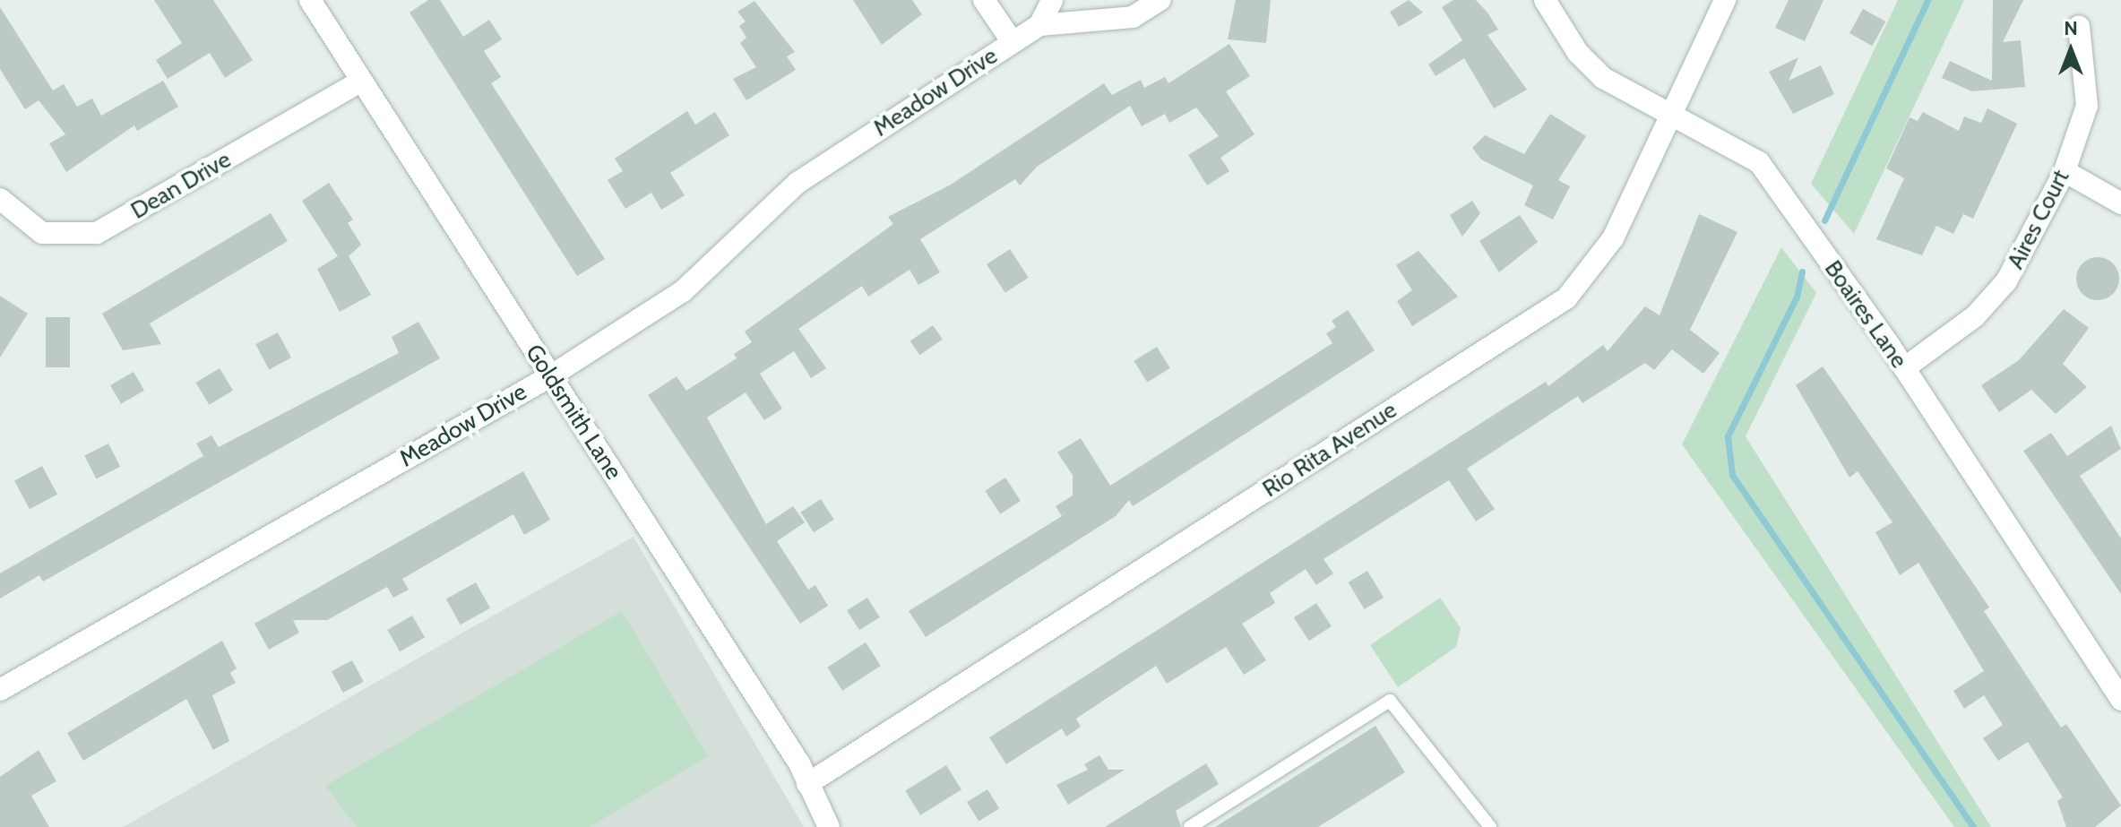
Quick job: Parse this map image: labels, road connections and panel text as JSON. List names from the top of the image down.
{
  "streets": {
    "street": [
      "Meadow Drive",
      "Dean Drive",
      "Aires Court",
      "Boaires Lane",
      "Goldsmith Lane",
      "Rio Rita Avenue"
    ]
  },
  "crossings": [
    ["Meadow Drive", "Goldsmith Lane"],
    ["Dean Drive", "Goldsmith Lane"],
    ["Aires Court", "Boaires Lane"],
    ["Boaires Lane", "Rio Rita Avenue"],
    ["Goldsmith Lane", "Rio Rita Avenue"]
  ],
  "north": "top"
}
